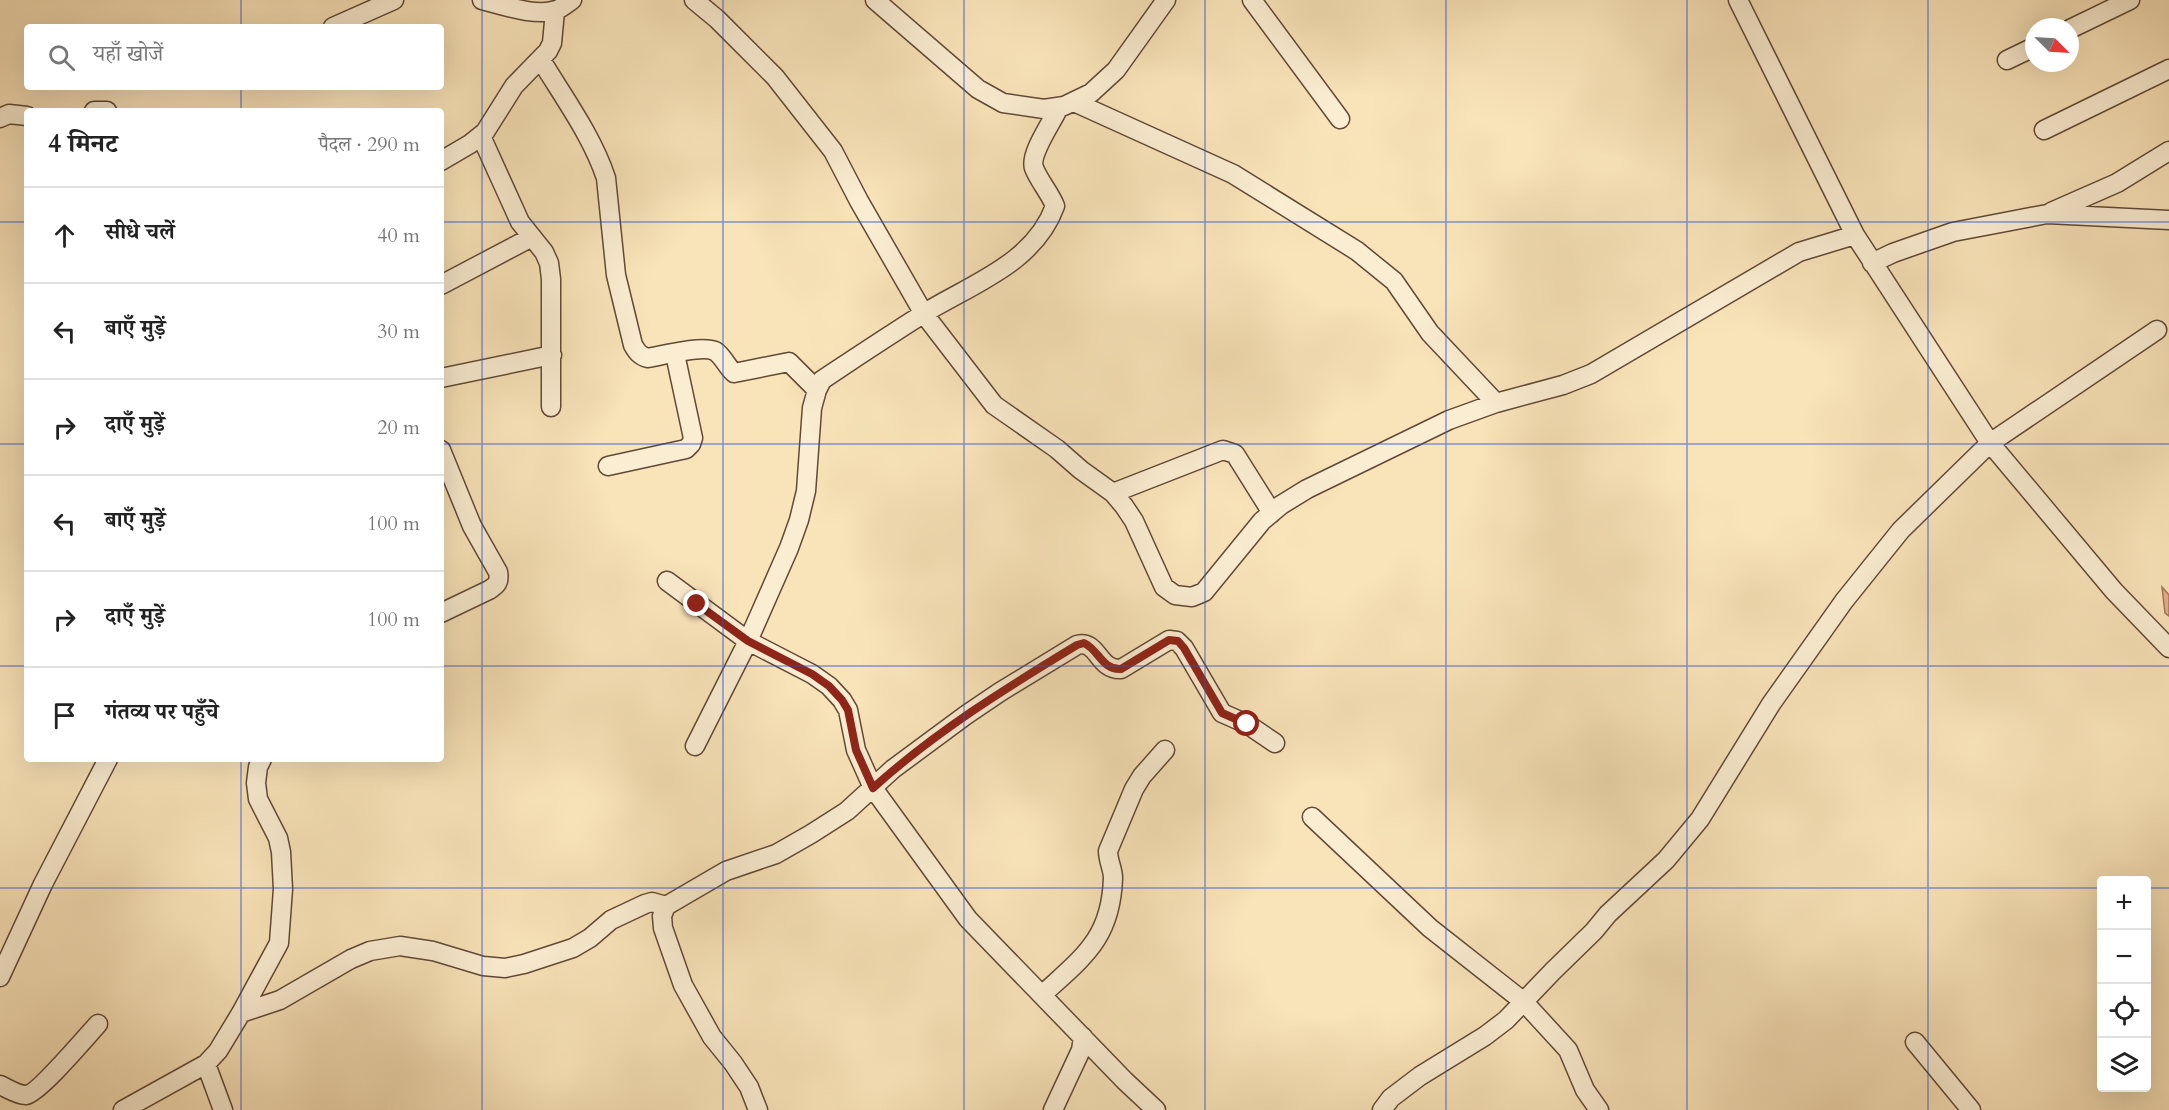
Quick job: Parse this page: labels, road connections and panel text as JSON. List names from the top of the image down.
{
  "north": "bottom right",
  "page": {
    "search": "यहाँ खोजें",
    "heading": ["4 मिनट", "पैदल · 290 m"],
    "list": [
      ["सीधे चलें", "40 m"],
      ["बाएँ मुड़ें", "30 m"],
      ["दाएँ मुड़ें", "20 m"],
      ["बाएँ मुड़ें", "100 m"],
      ["दाएँ मुड़ें", "100 m"],
      "गंतव्य पर पहुँचे"
    ],
    "map_buttons": ["+", "−"]
  }
}
